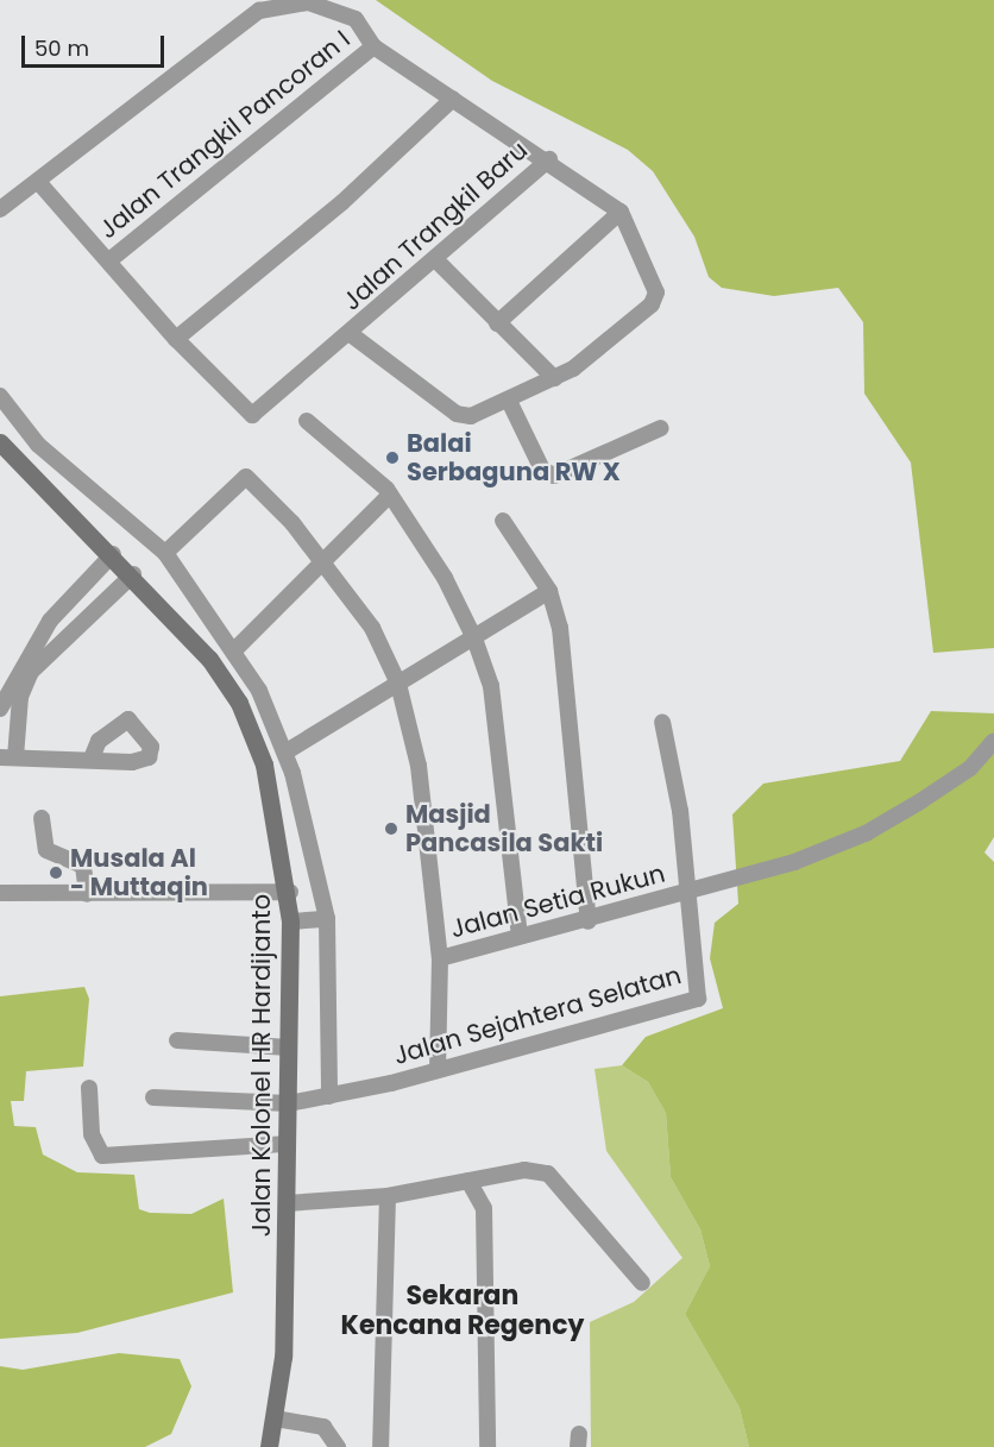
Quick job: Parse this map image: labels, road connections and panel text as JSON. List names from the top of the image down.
{
  "streets": {
    "main road": ["Jalan Kolonel HR Hardijanto"],
    "street": [
      "Jalan Trangkil Pancoran I",
      "Jalan Trangkil Baru",
      "Jalan Setia Rukun",
      "Jalan Sejahtera Selatan"
    ]
  },
  "crossings": [
    ["Jalan Trangkil Pancoran I", "Jalan Trangkil Baru"],
    ["Jalan Setia Rukun", "Jalan Sejahtera Selatan"],
    ["Jalan Sejahtera Selatan", "Jalan Kolonel HR Hardijanto"]
  ],
  "districts": ["Sekaran Kencana Regency"],
  "places": ["Balai Serbaguna RW X", "Masjid Pancasila Sakti", "Musala Al - Muttaqin"],
  "scale_bar": "50 m"
}
